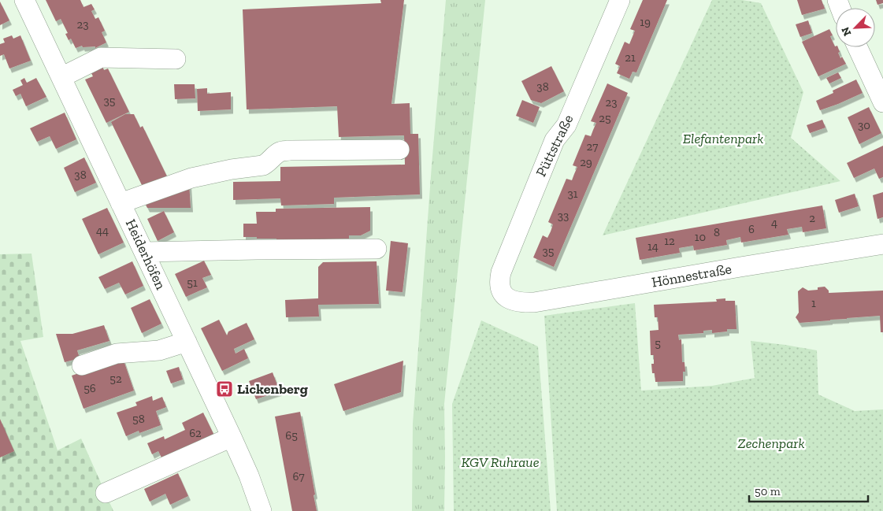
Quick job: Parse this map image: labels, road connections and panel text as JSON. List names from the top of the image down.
{
  "streets": {
    "street": ["Püttstraße", "Heiderhöfen", "Hönnestraße"]
  },
  "crossings": [
    ["Püttstraße", "Hönnestraße"]
  ],
  "parks": ["Elefantenpark", "Zechenpark", "KGV Ruhraue"],
  "places": {
    "bus stop": ["Lickenberg"]
  },
  "house_numbers": [
    "19",
    "23",
    "21",
    "38",
    "35",
    "23",
    "25",
    "30",
    "27",
    "29",
    "38",
    "31",
    "33",
    "2",
    "4",
    "6",
    "44",
    "8",
    "10",
    "12",
    "14",
    "35",
    "51",
    "1",
    "5",
    "52",
    "56",
    "58",
    "62",
    "65",
    "67"
  ],
  "scale_bar": "50 m",
  "north": "bottom left"
}
